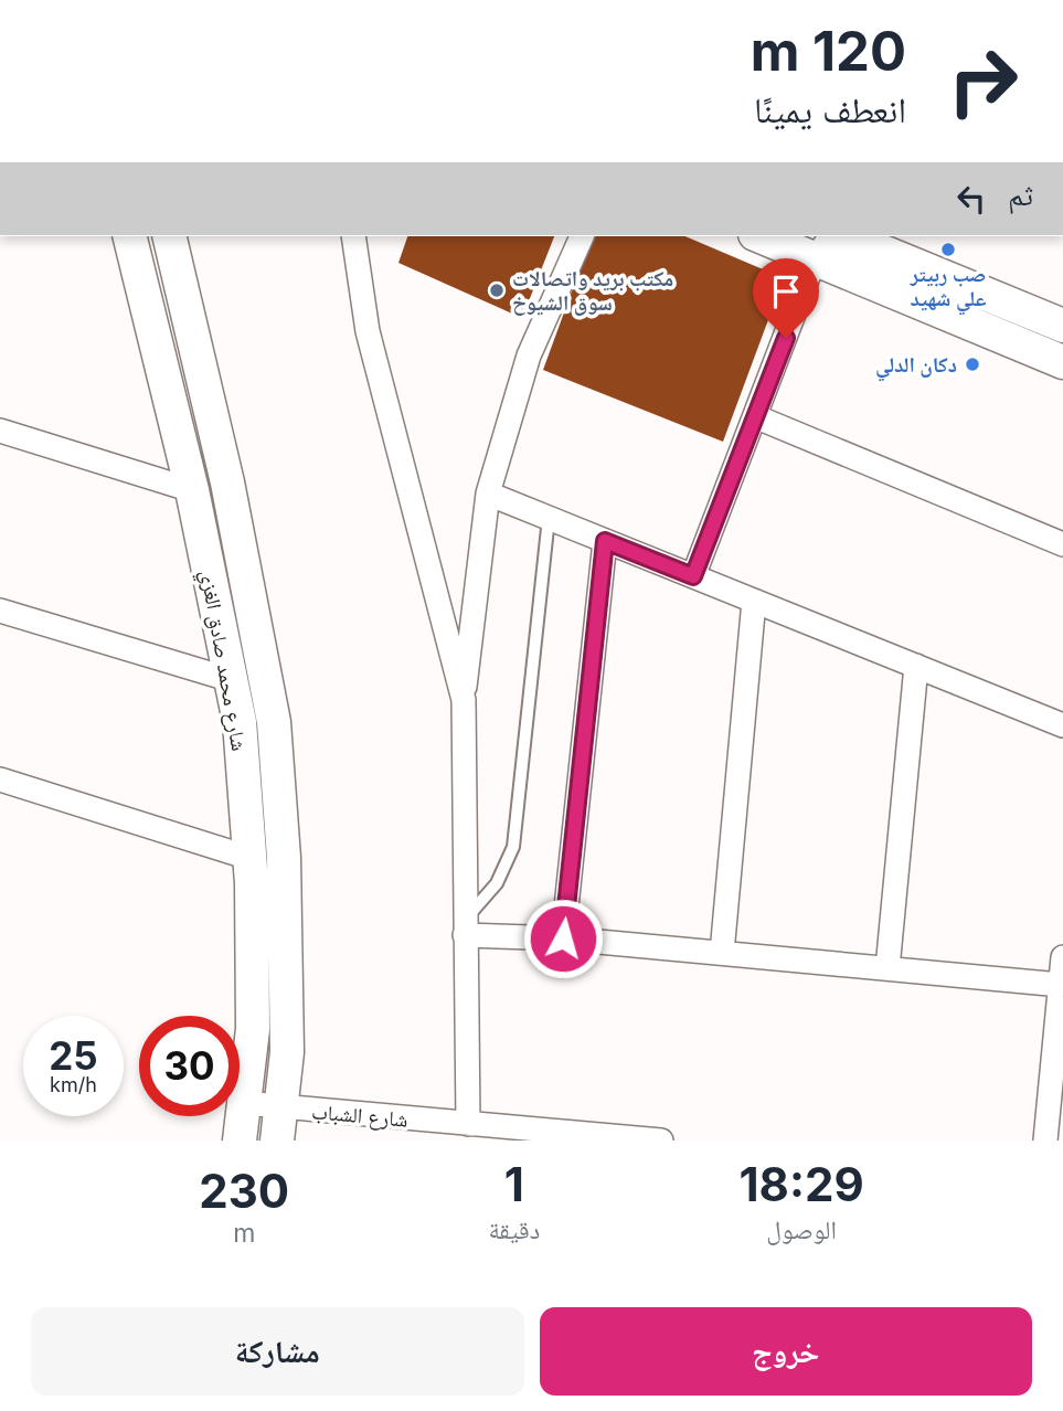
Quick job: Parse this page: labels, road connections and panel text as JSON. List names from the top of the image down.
{
  "streets": {
    "main road": ["شارع محمد صادق الغزي"],
    "street": ["شارع الشباب"]
  },
  "crossings": [
    ["شارع محمد صادق الغزي", "شارع الشباب"]
  ],
  "places": ["صب ربيتر علي شهيد", "مكتب بريد واتصالات سوق الشيوخ", "دكان الدلي"],
  "page": {
    "turn": ["120 m", "انعطف يمينًا"],
    "then": "ثم",
    "speed": "25 km/h",
    "limit": "30",
    "eta": [
      "18:29",
      "الوصول",
      "1",
      "دقيقة",
      "230",
      "m"
    ],
    "buttons": ["خروج", "مشاركة"]
  }
}
